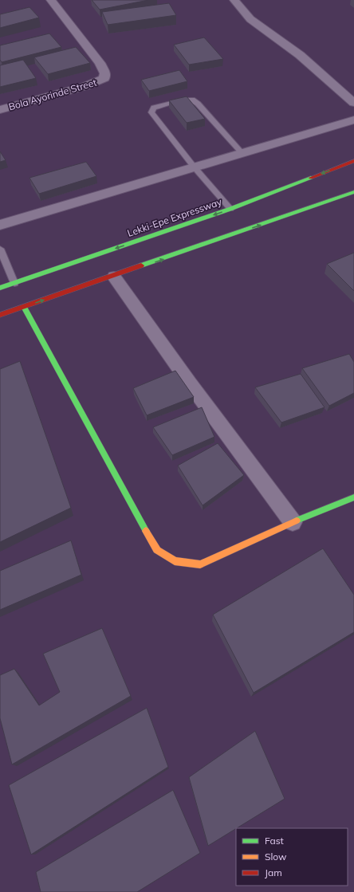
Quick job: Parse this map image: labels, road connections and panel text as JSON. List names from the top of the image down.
{
  "streets": {
    "main road": ["Lekki-Epe Expressway"],
    "street": ["Bola Ayorinde Street"]
  },
  "legend": ["Fast", "Slow", "Jam"]
}
